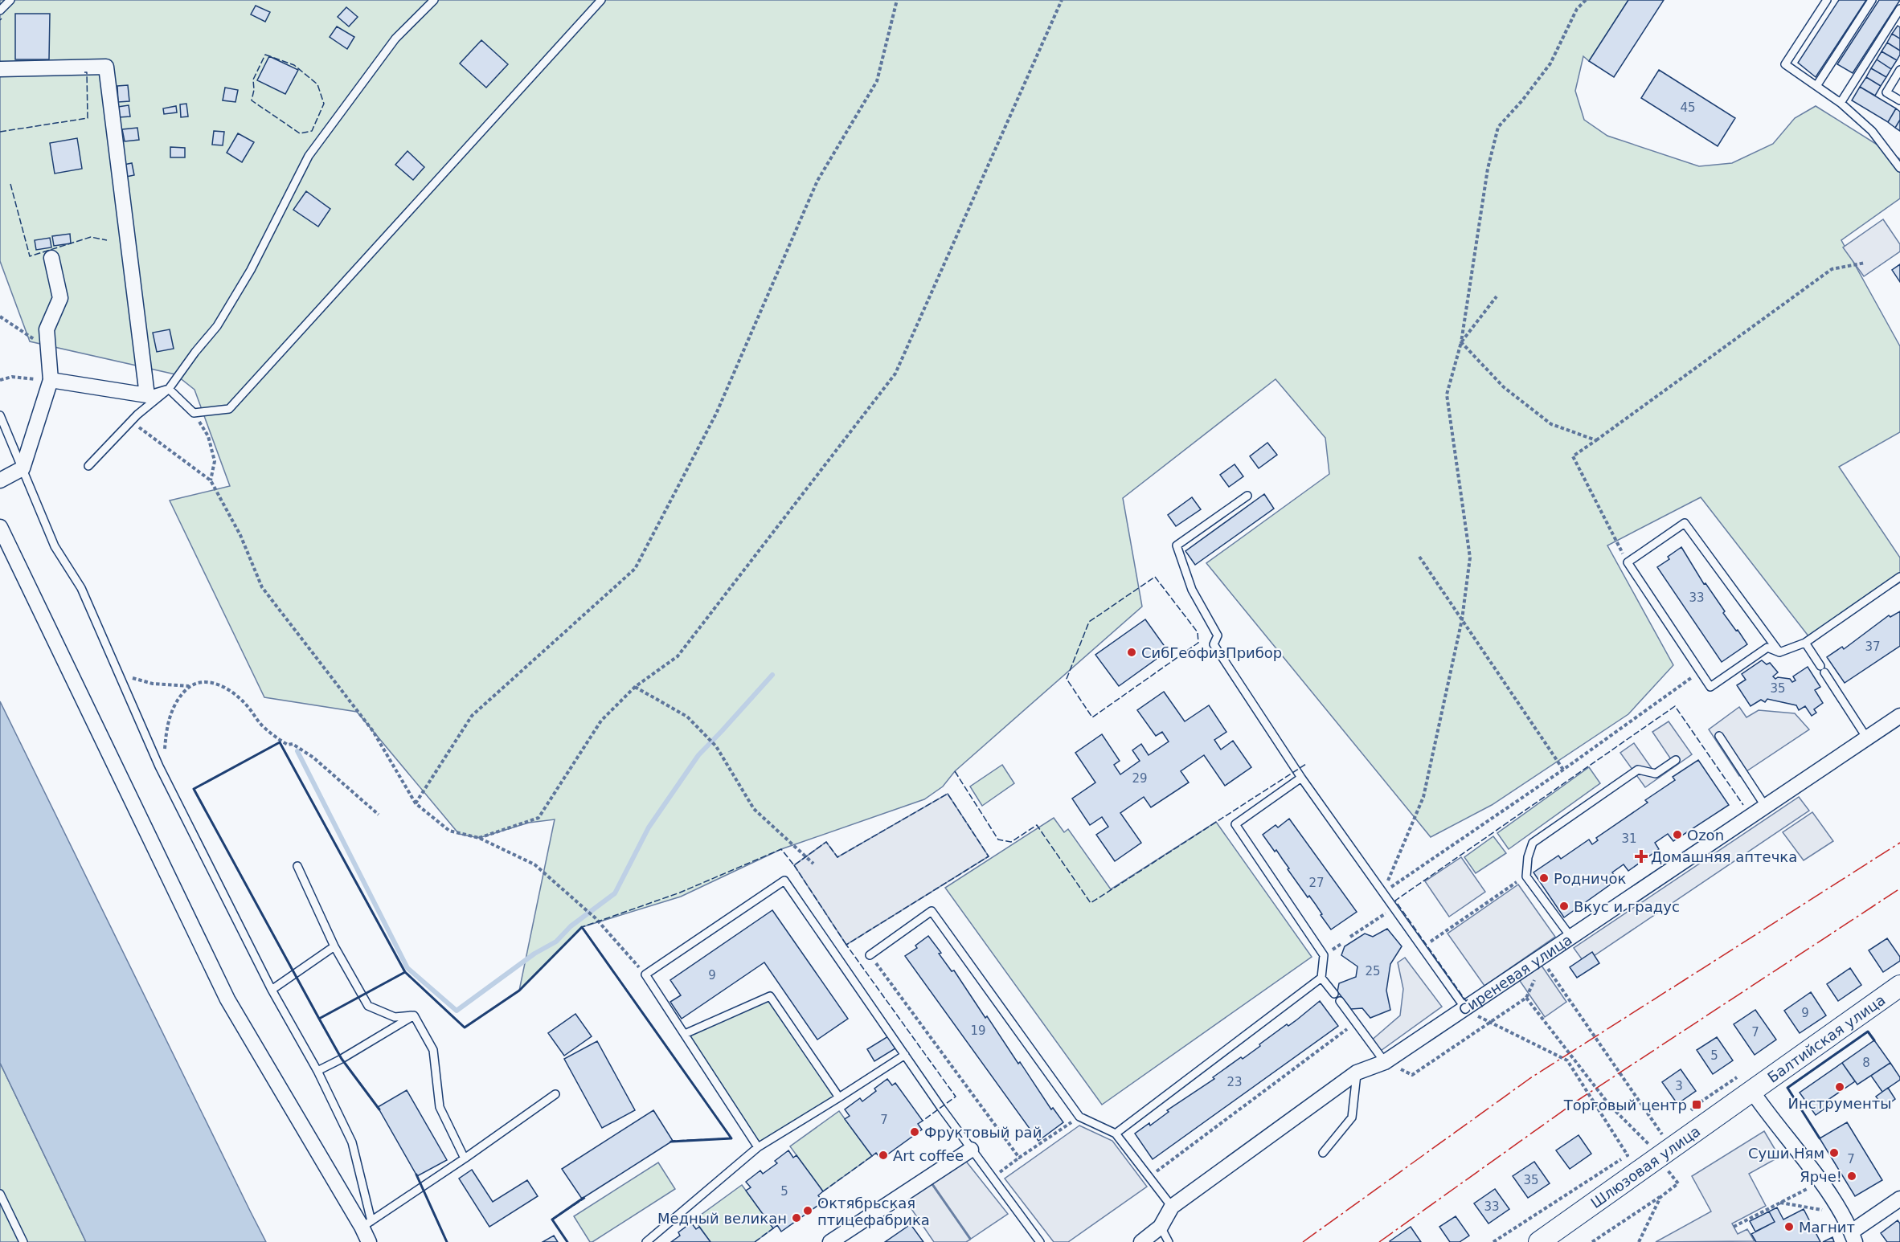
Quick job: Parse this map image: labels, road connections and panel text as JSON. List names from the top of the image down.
{
  "streets": {
    "main road": ["Балтийская улица", "Шлюзовая улица"],
    "street": ["Сиреневая улица"]
  },
  "crossings": [
    ["Балтийская улица", "Шлюзовая улица"]
  ],
  "places": {
    "other": [
      "СибГеофизПрибор",
      "Ozon",
      "Родничок",
      "Вкус и градус",
      "Инструменты",
      "Фруктовый рай",
      "Суши Ням",
      "Art coffee",
      "Ярче!",
      "Октябрьская птицефабрика",
      "Медный великан",
      "Магнит"
    ],
    "health": ["Домашняя аптечка"],
    "transit": ["Торговый центр"]
  },
  "house_numbers": [
    "45",
    "33",
    "37",
    "35",
    "29",
    "31",
    "27",
    "25",
    "9",
    "9",
    "19",
    "7",
    "5",
    "8",
    "23",
    "3",
    "7",
    "7",
    "35",
    "5",
    "33"
  ]
}
